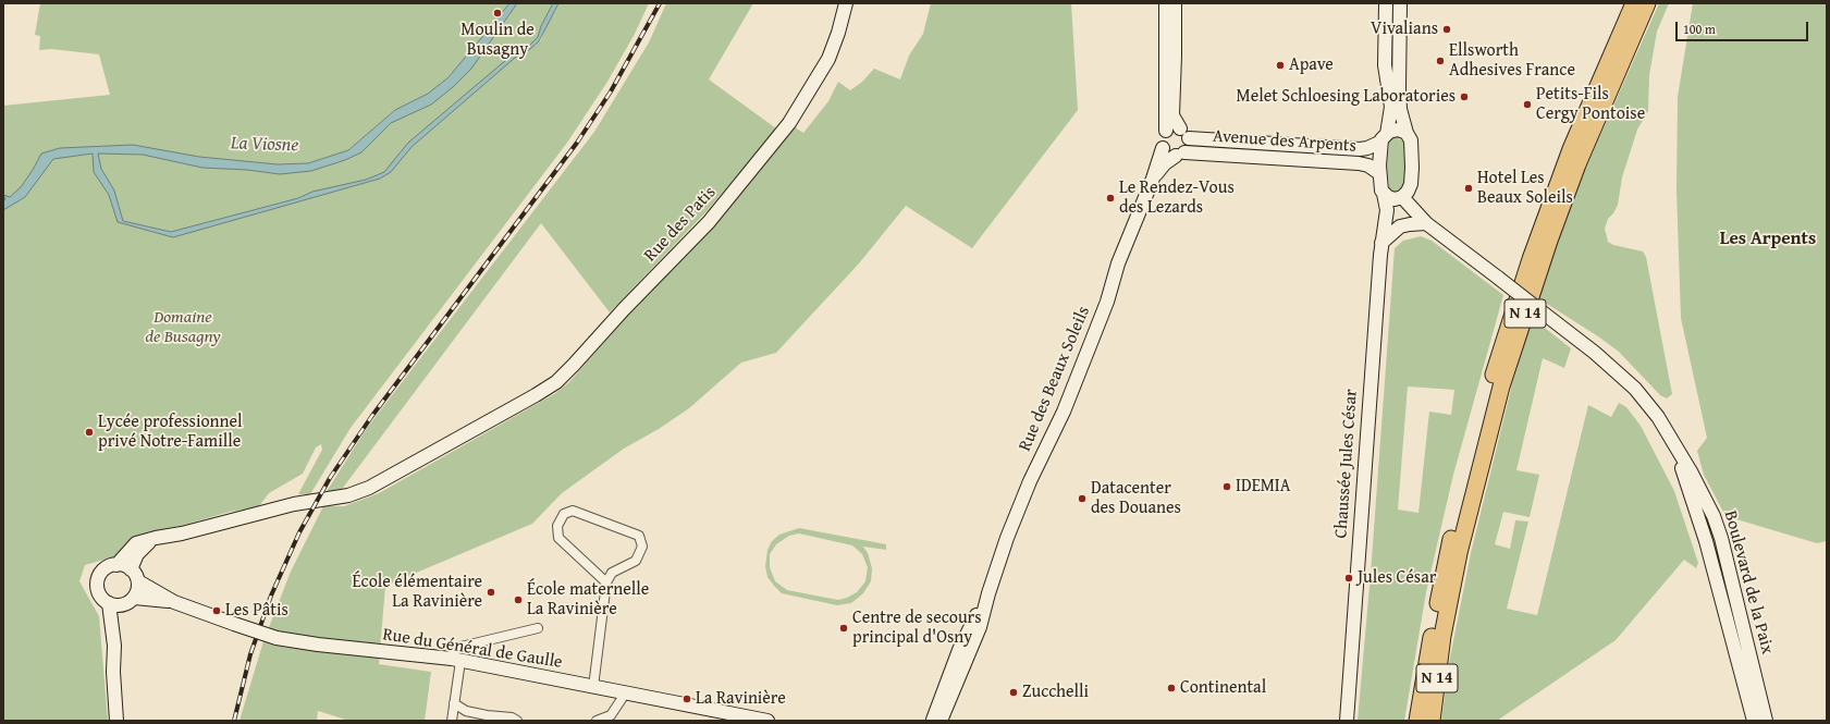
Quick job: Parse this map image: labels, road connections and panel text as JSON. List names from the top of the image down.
{
  "streets": {
    "highway": ["N 14"],
    "main road": [
      "Avenue des Arpents",
      "Rue des Patis",
      "Rue des Beaux Soleils",
      "Chaussée Jules César",
      "Boulevard de la Paix",
      "Rue du Général de Gaulle"
    ]
  },
  "crossings": [
    ["Avenue des Arpents", "Rue des Beaux Soleils"],
    ["Rue des Patis", "Rue du Général de Gaulle"],
    ["Chaussée Jules César", "Boulevard de la Paix"]
  ],
  "districts": ["Les Arpents"],
  "water": ["La Viosne"],
  "parks": ["Domaine de Busagny"],
  "places": [
    "Moulin de Busagny",
    "Vivalians",
    "Ellsworth Adhesives France",
    "Apave",
    "Melet Schloesing Laboratories",
    "Petits-Fils Cergy Pontoise",
    "Hotel Les Beaux Soleils",
    "Le Rendez-Vous des Lezards",
    "Lycée professionnel privé Notre-Famille",
    "IDEMIA",
    "Datacenter des Douanes",
    "Jules César",
    "École élémentaire La Ravinière",
    "École maternelle La Ravinière",
    "Les Pâtis",
    "Centre de secours principal d'Osny",
    "Continental",
    "Zucchelli",
    "La Ravinière"
  ],
  "scale_bar": "100 m"
}
